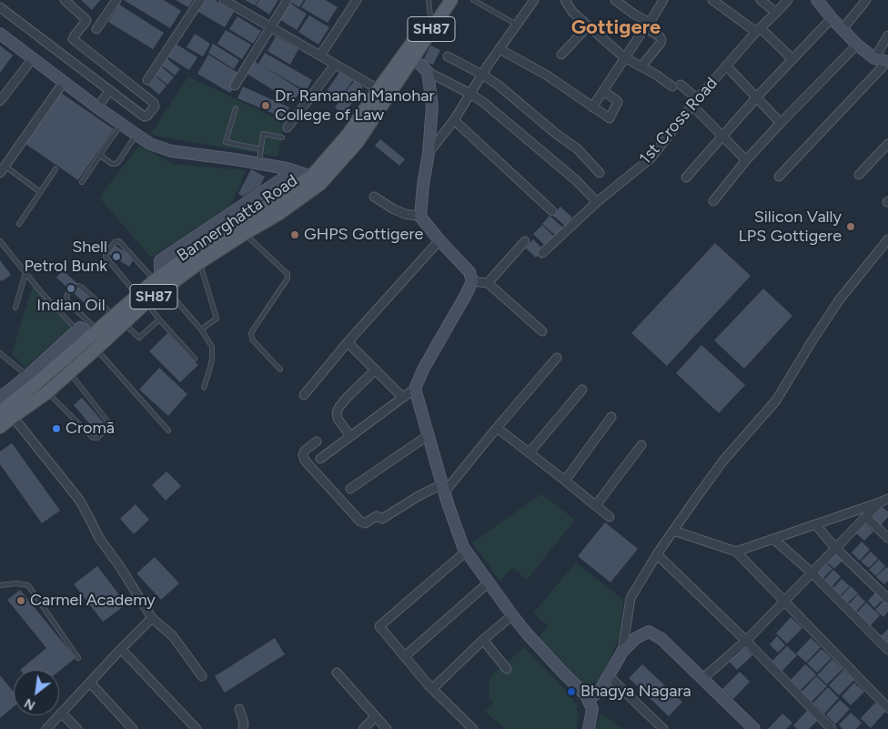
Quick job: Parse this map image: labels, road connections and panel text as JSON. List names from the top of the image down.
{
  "streets": {
    "main road": ["SH87", "Bannerghatta Road"],
    "street": ["1st Cross Road"]
  },
  "districts": ["Gottigere"],
  "places": [
    "Dr. Ramanah Manohar College of Law",
    "Silicon Vally LPS Gottigere",
    "GHPS Gottigere",
    "Shell Petrol Bunk",
    "Indian Oil",
    "Cromā",
    "Carmel Academy",
    "Bhagya Nagara"
  ],
  "north": "bottom left"
}
